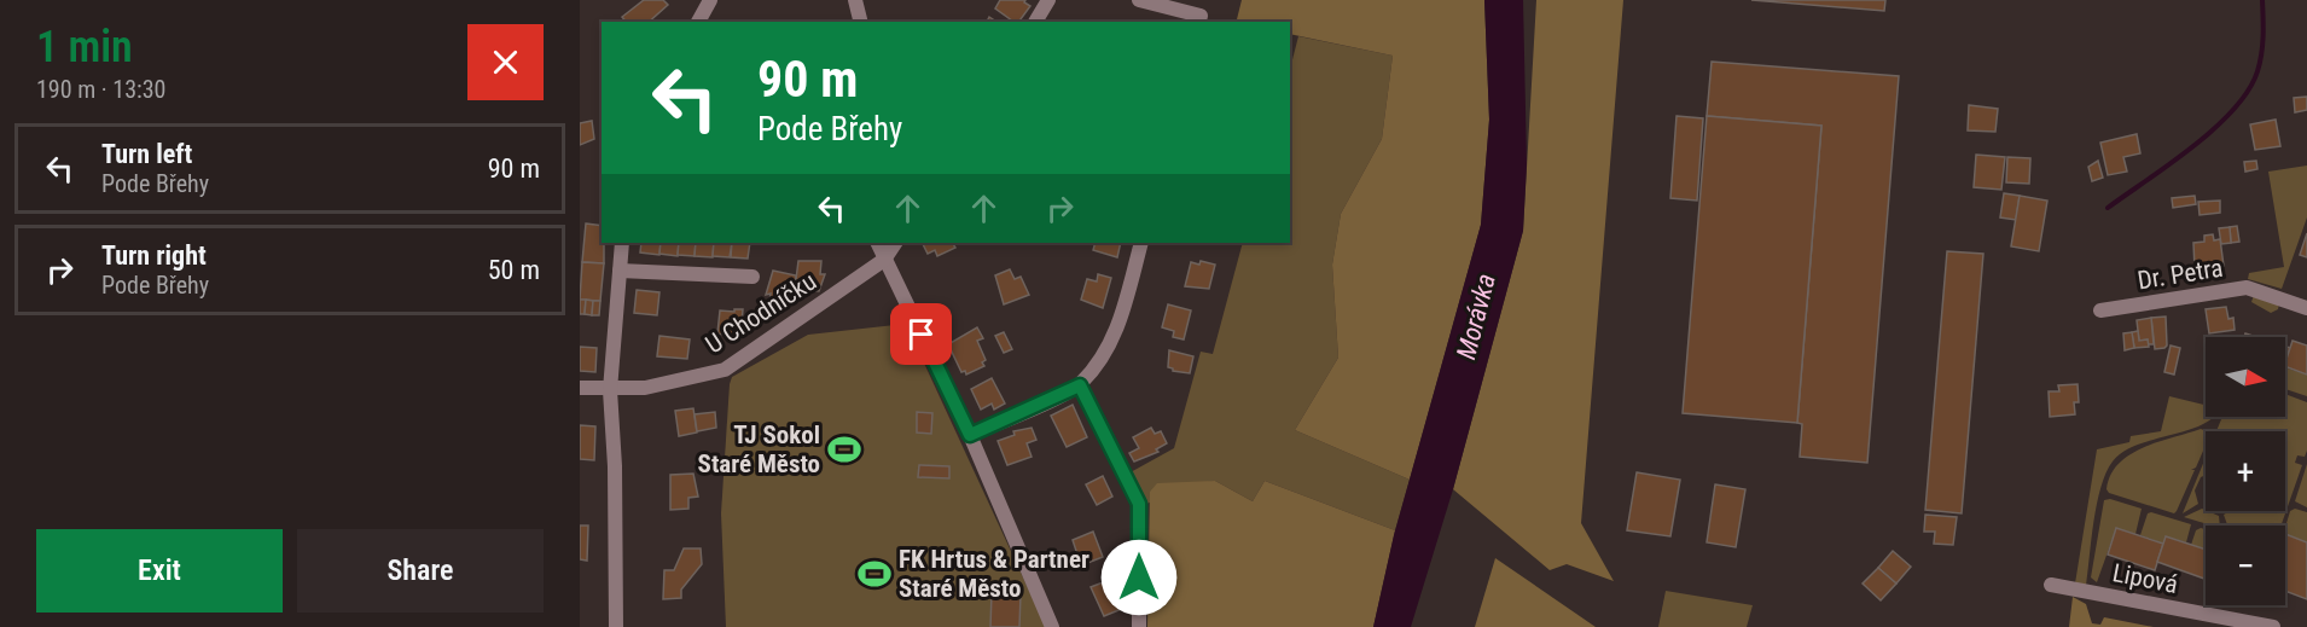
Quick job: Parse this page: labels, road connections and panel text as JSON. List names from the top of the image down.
{
  "streets": {
    "street": ["Dr. Petra", "U Chodníčku", "Lipová"]
  },
  "water": ["Morávka"],
  "places": {
    "sports": ["TJ Sokol Staré Město", "FK Hrtus & Partner Staré Město"]
  },
  "north": "right",
  "page": {
    "heading": ["1 min", "190 m · 13:30"],
    "turn": ["90 m", "Pode Břehy"],
    "list": [
      {
        "name": "Turn left",
        "note": "Pode Břehy",
        "value": "90 m"
      },
      {
        "name": "Turn right",
        "note": "Pode Břehy",
        "value": "50 m"
      }
    ],
    "map_buttons": ["+", "−"],
    "buttons": ["Exit", "Share"]
  }
}
